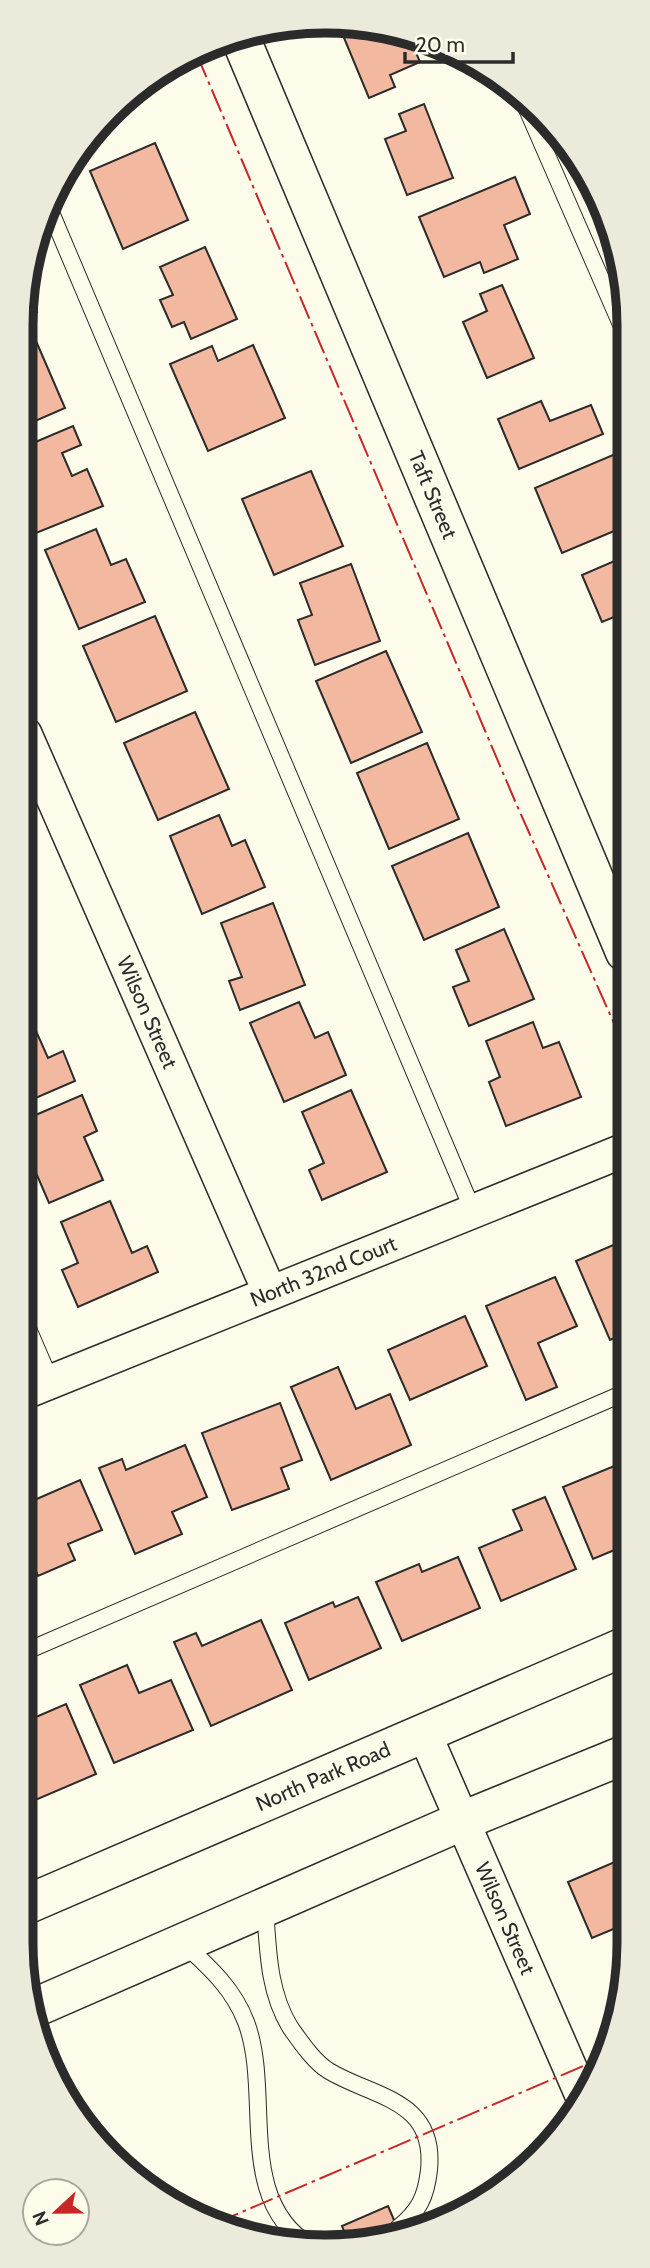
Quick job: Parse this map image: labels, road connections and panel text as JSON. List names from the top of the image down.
{
  "streets": {
    "street": [
      "Taft Street",
      "Wilson Street",
      "North 32nd Court",
      "North Park Road"
    ]
  },
  "crossings": [
    ["Wilson Street", "North 32nd Court"],
    ["Wilson Street", "North Park Road"]
  ],
  "scale_bar": "20 m",
  "north": "left"
}
